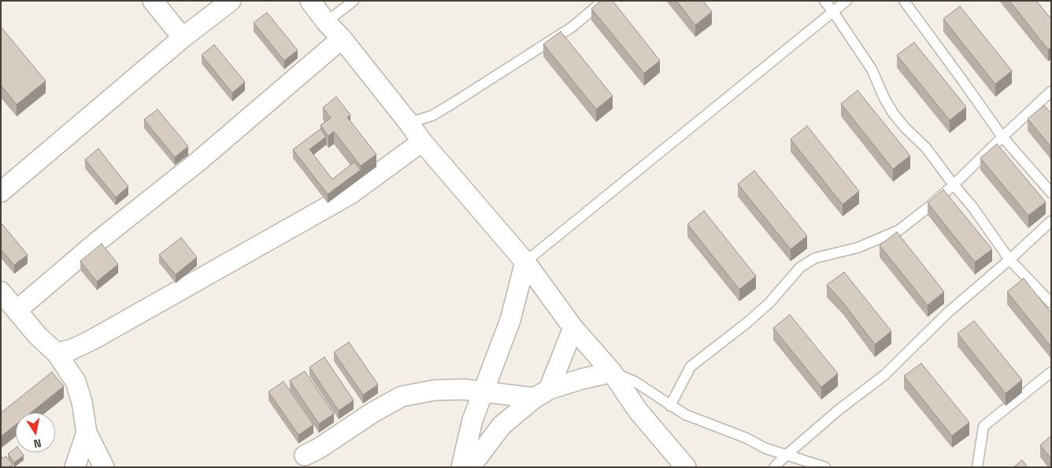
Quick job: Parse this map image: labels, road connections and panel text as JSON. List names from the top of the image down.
{
  "north": "bottom"
}
